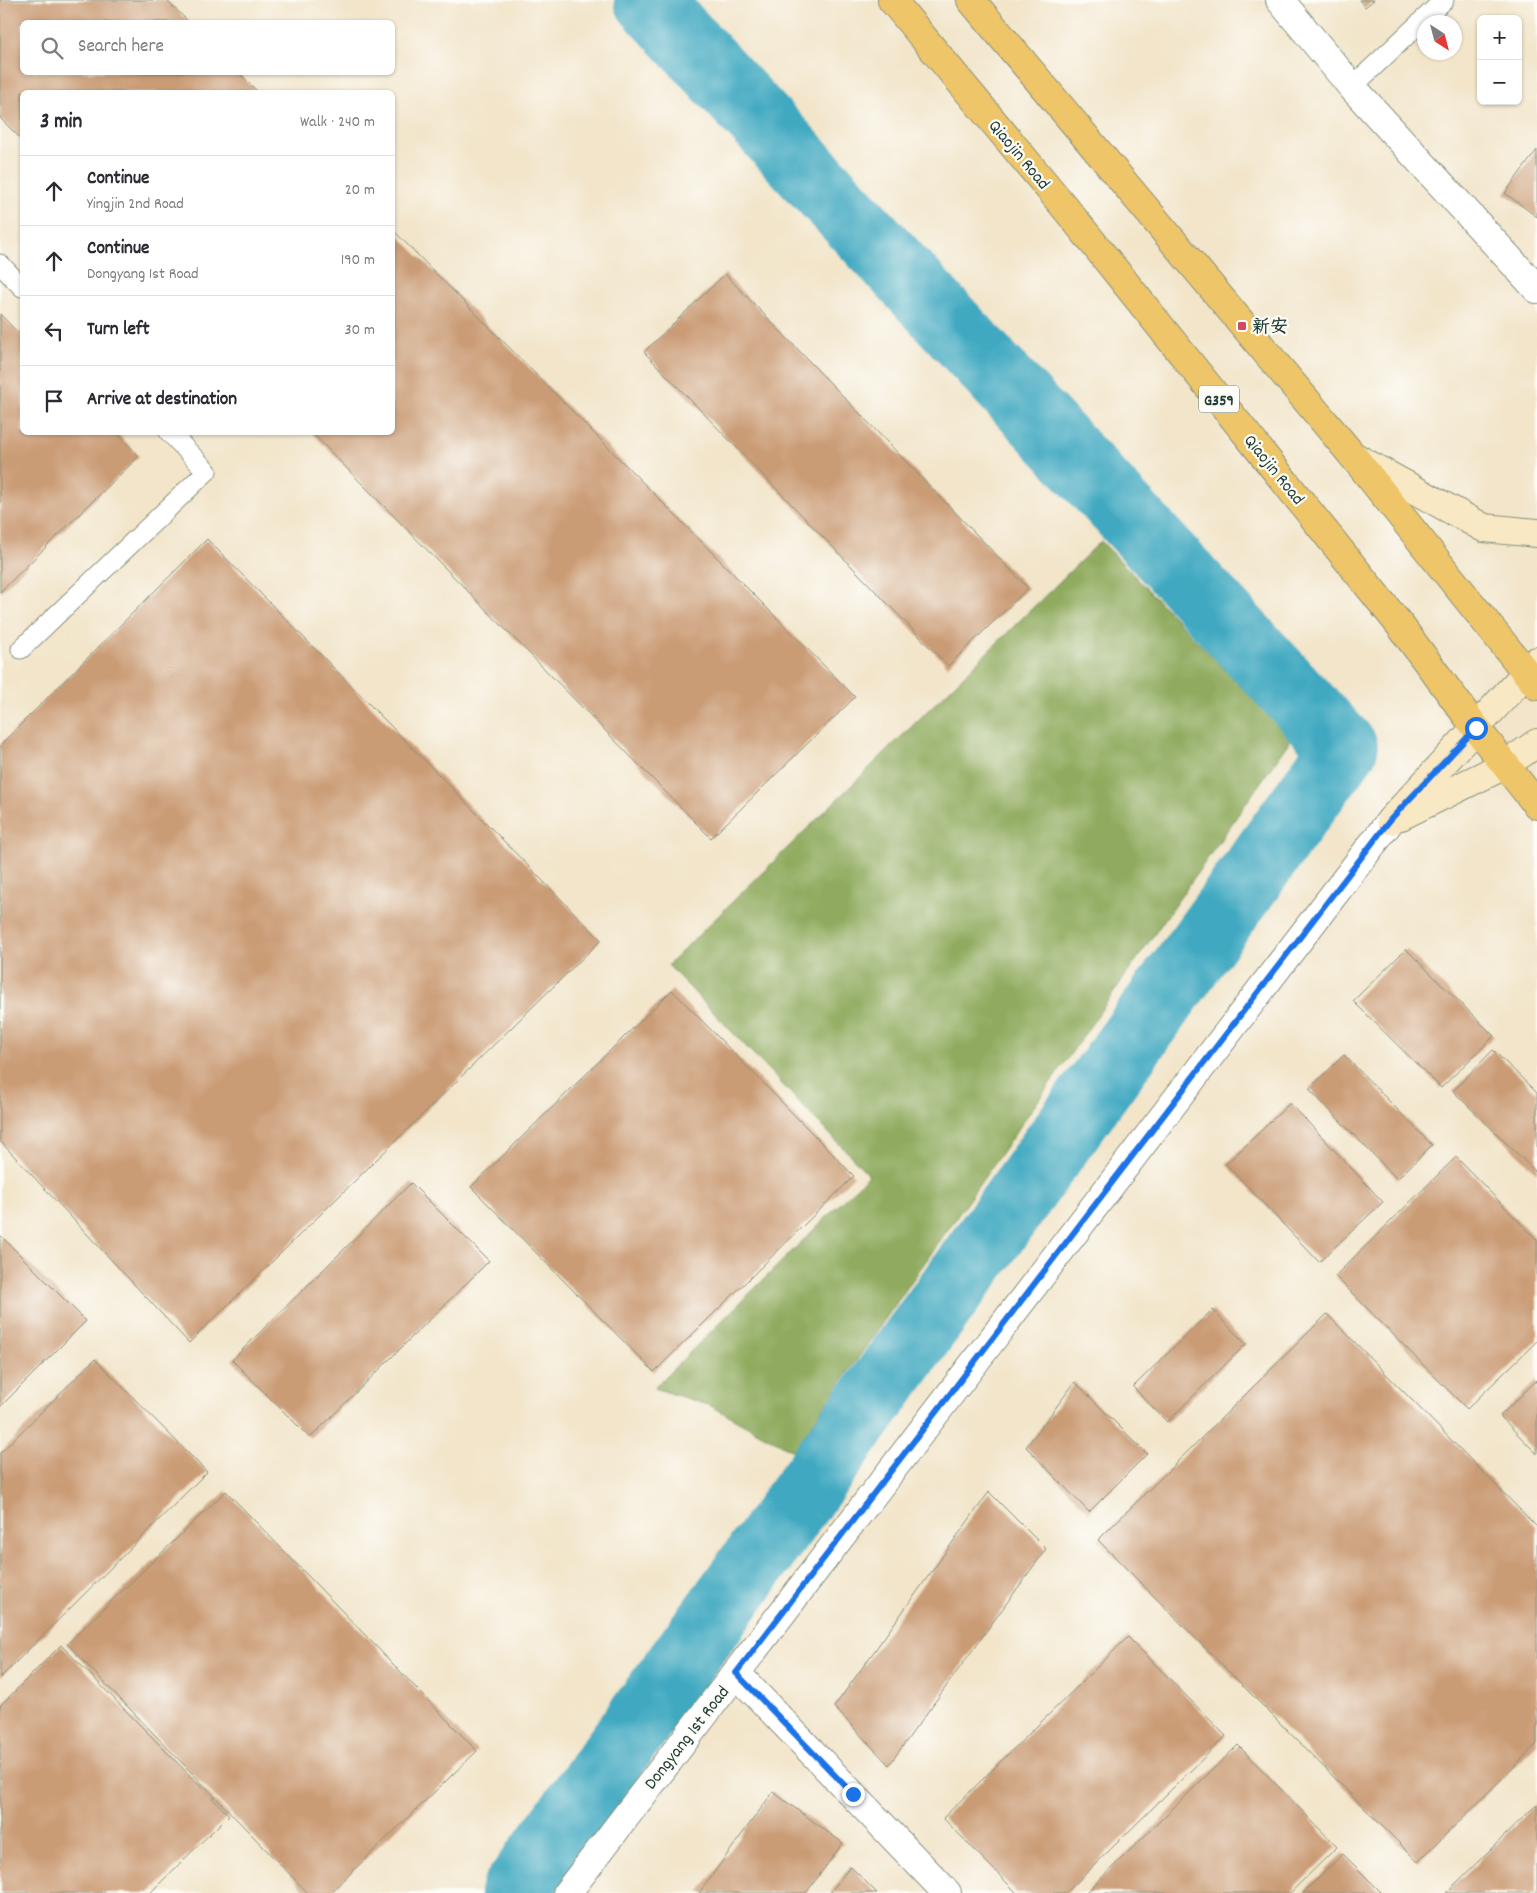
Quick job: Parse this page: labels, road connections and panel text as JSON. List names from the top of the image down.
{
  "streets": {
    "highway": ["Qiaojin Road", "G359"],
    "street": ["Dongyang 1st Road"]
  },
  "places": {
    "transit": ["新安"]
  },
  "north": "bottom right",
  "page": {
    "map_buttons": ["+", "−"],
    "search": "Search here",
    "heading": ["3 min", "Walk · 240 m"],
    "list": [
      ["Continue", "Yingjin 2nd Road", "20 m"],
      ["Continue", "Dongyang 1st Road", "190 m"],
      ["Turn left", "30 m"],
      "Arrive at destination"
    ]
  }
}
